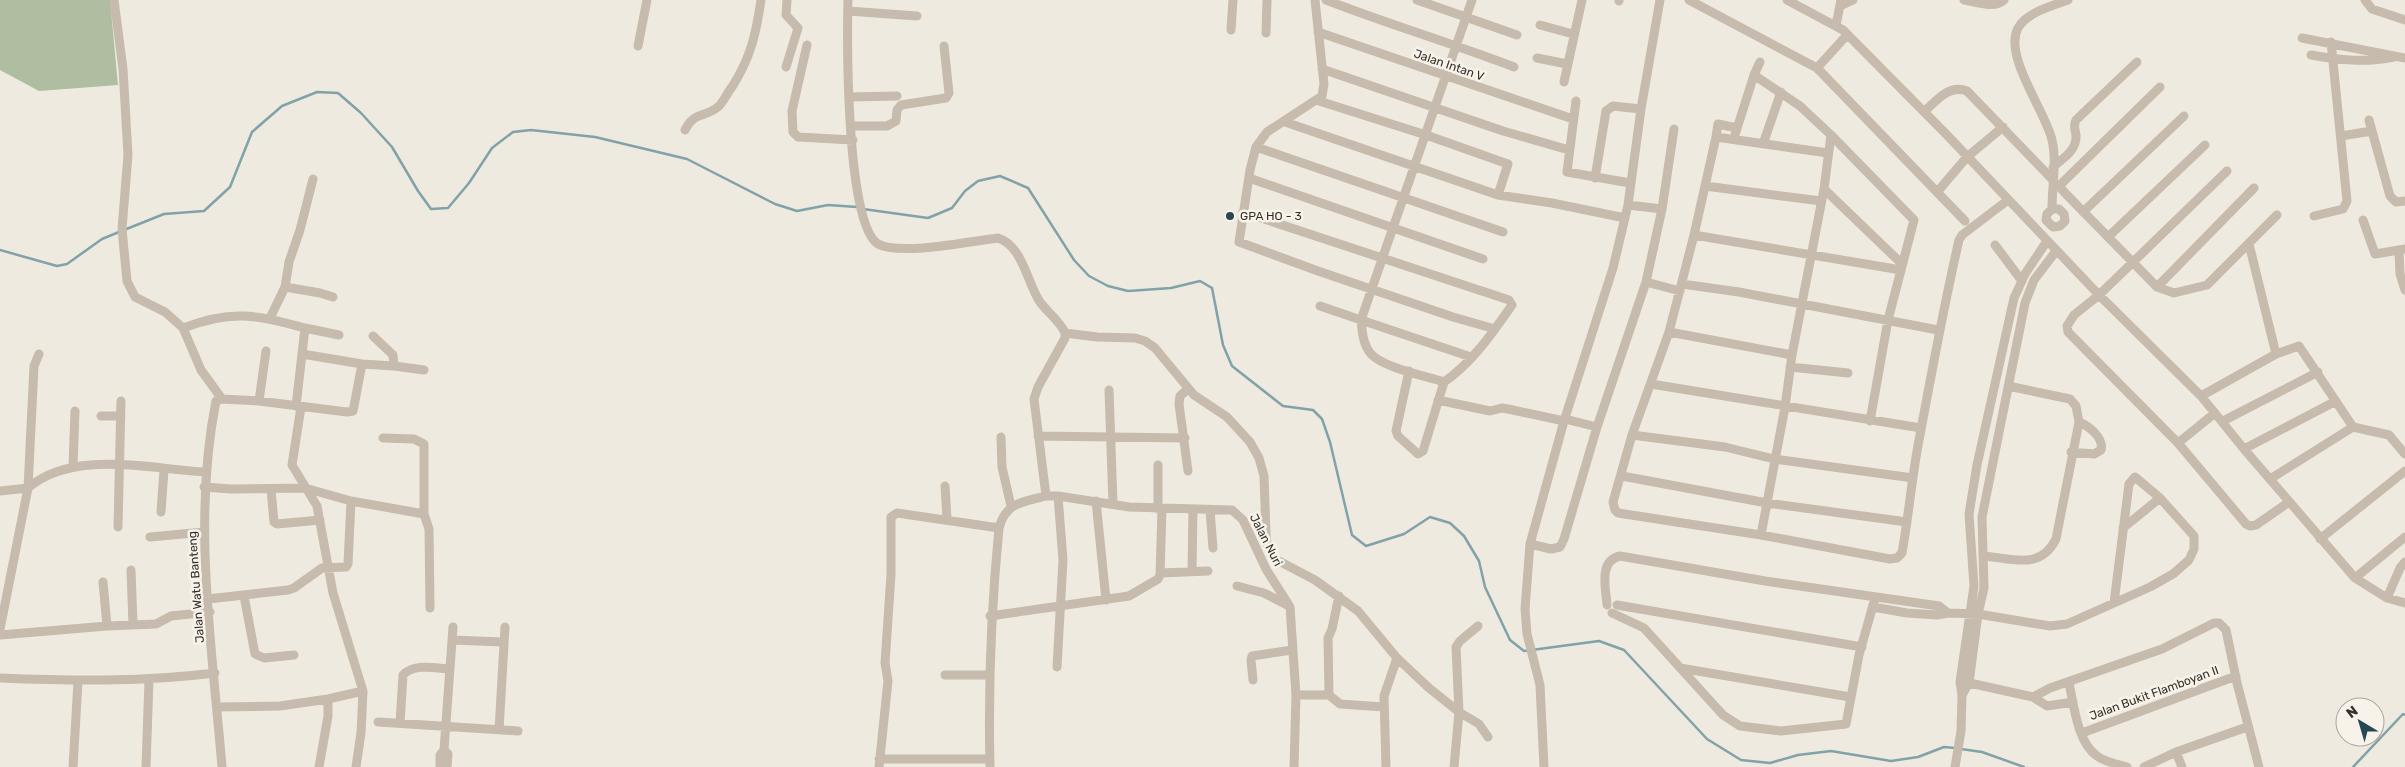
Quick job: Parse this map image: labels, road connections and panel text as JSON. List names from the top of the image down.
{
  "streets": {
    "street": [
      "Jalan Intan V",
      "Jalan Nuri",
      "Jalan Watu Banteng",
      "Jalan Bukit Flamboyan II"
    ]
  },
  "places": ["GPA HO - 3"],
  "north": "top left"
}
